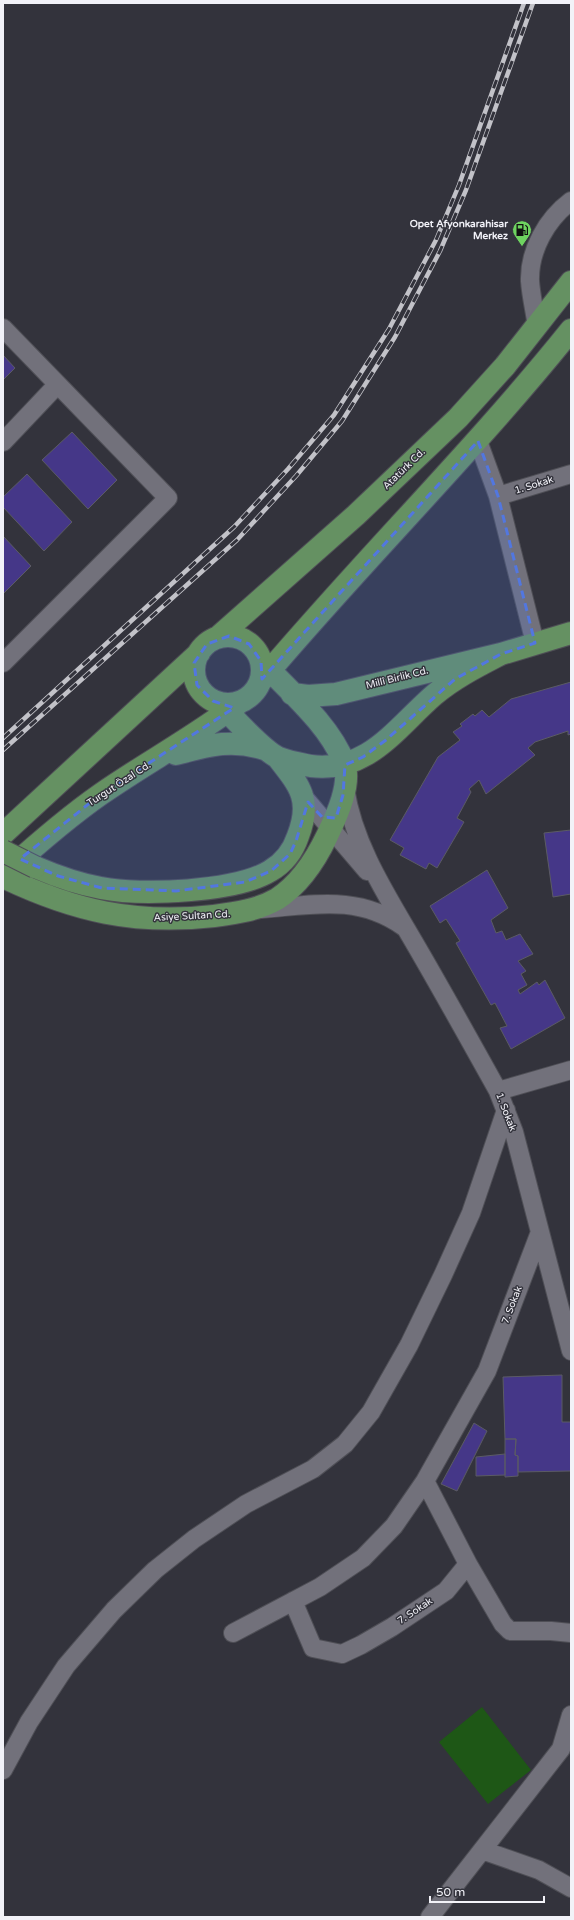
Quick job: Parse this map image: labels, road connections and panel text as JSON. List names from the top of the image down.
{
  "streets": {
    "main road": [
      "Atatürk Cd.",
      "Millî Birlik Cd.",
      "Turgut Özal Cd.",
      "Asiye Sultan Cd."
    ],
    "street": ["1. Sokak", "7. Sokak"]
  },
  "crossings": [
    ["Atatürk Cd.", "Turgut Özal Cd."],
    ["1. Sokak", "Asiye Sultan Cd."],
    ["1. Sokak", "7. Sokak"],
    ["Millî Birlik Cd.", "Turgut Özal Cd."],
    ["Millî Birlik Cd.", "Asiye Sultan Cd."],
    ["Turgut Özal Cd.", "Asiye Sultan Cd."]
  ],
  "places": {
    "fuel station": ["Opet Afyonkarahisar Merkez"]
  },
  "scale_bar": "50 m"
}
